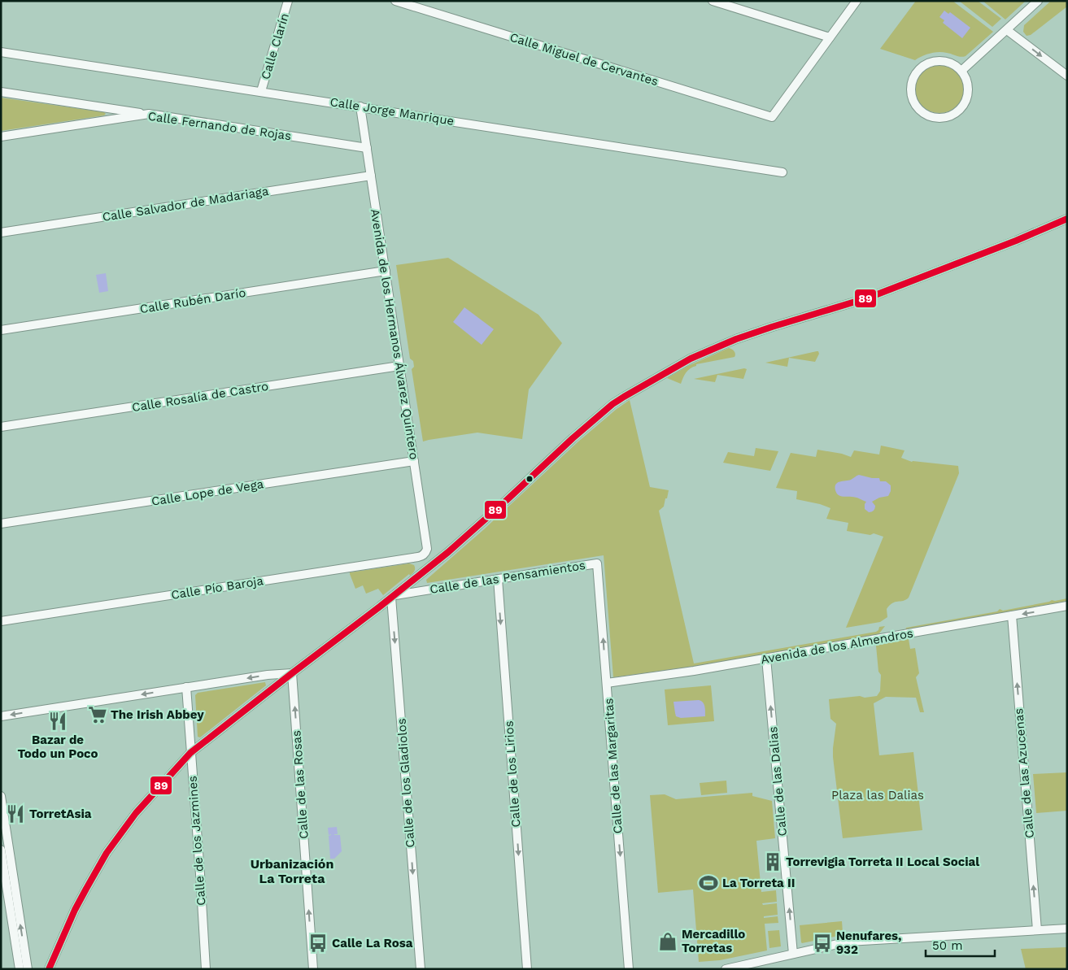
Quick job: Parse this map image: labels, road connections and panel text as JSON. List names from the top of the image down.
{
  "streets": {
    "street": [
      "Calle Clarín",
      "Calle Miguel de Cervantes",
      "Calle Jorge Manrique",
      "Calle Fernando de Rojas",
      "Calle Salvador de Madariaga",
      "Calle Rubén Darío",
      "Avenida de los Hermanos Álvarez Quintero",
      "Calle Rosalía de Castro",
      "Calle Lope de Vega",
      "Calle de las Pensamientos",
      "Calle Pío Baroja",
      "Avenida de los Almendros",
      "Calle de las Margaritas",
      "Calle de las Azucenas",
      "Calle de los Lirios",
      "Calle de las Dalias",
      "Calle de los Gladiolos",
      "Calle de las Rosas",
      "Calle de los Jazmines"
    ]
  },
  "crossings": [
    ["Calle Clarín", "Calle Jorge Manrique"],
    ["Calle Jorge Manrique", "Avenida de los Hermanos Álvarez Quintero"],
    ["Calle Fernando de Rojas", "Avenida de los Hermanos Álvarez Quintero"],
    ["Calle Salvador de Madariaga", "Avenida de los Hermanos Álvarez Quintero"],
    ["Calle Rubén Darío", "Avenida de los Hermanos Álvarez Quintero"],
    ["Avenida de los Hermanos Álvarez Quintero", "Calle Rosalía de Castro"],
    ["Avenida de los Hermanos Álvarez Quintero", "Calle Lope de Vega"],
    ["Avenida de los Hermanos Álvarez Quintero", "Calle Pío Baroja"],
    ["Calle de las Pensamientos", "Calle de las Margaritas"],
    ["Calle de las Pensamientos", "Calle de los Lirios"],
    ["Calle de las Pensamientos", "Calle de los Gladiolos"],
    ["Avenida de los Almendros", "Calle de las Margaritas"],
    ["Avenida de los Almendros", "Calle de las Azucenas"],
    ["Avenida de los Almendros", "Calle de las Dalias"]
  ],
  "one_way": [
    "Calle de las Azucenas",
    "Calle de los Lirios",
    "Calle de las Dalias",
    "Calle de los Gladiolos",
    "Calle de las Rosas"
  ],
  "districts": ["Urbanización La Torreta"],
  "parks": ["Plaza las Dalias"],
  "places": {
    "supermarket": ["The Irish Abbey"],
    "restaurant": ["Bazar de Todo un Poco", "TorretAsia"],
    "building": ["Torrevigia Torreta II Local Social"],
    "sports": ["La Torreta II"],
    "shop": ["Mercadillo Torretas"],
    "bus stop": ["Calle La Rosa", "Nenufares, 932"]
  },
  "lines": ["transit line 89"],
  "scale_bar": "50 m"
}
